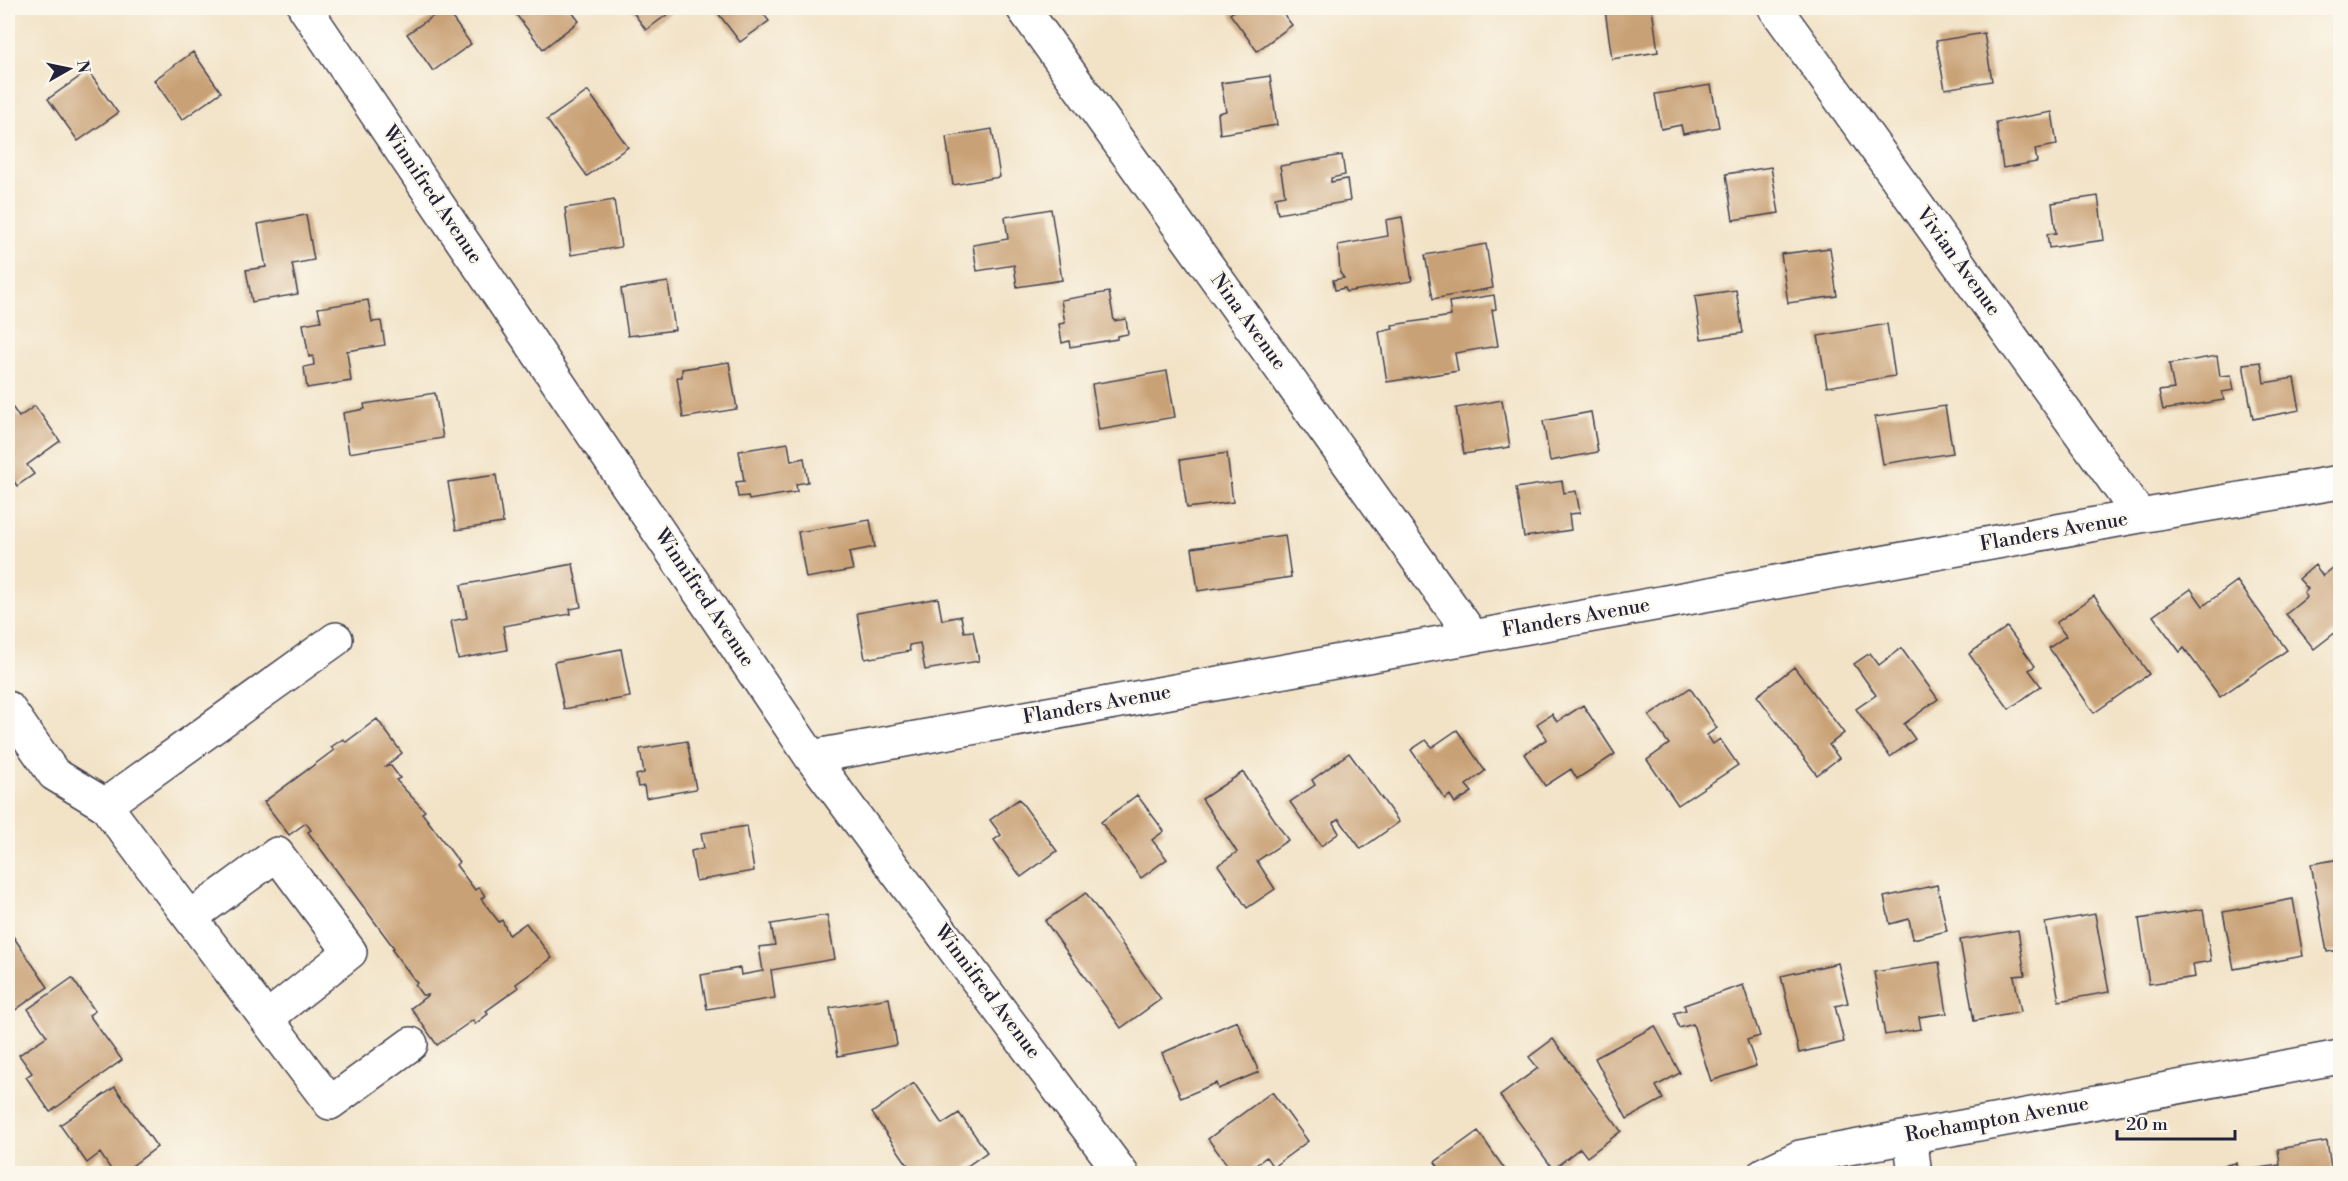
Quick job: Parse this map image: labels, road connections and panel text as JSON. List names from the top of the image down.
{
  "streets": {
    "street": [
      "Winnifred Avenue",
      "Vivian Avenue",
      "Nina Avenue",
      "Flanders Avenue",
      "Roehampton Avenue"
    ]
  },
  "crossings": [
    ["Winnifred Avenue", "Flanders Avenue"],
    ["Vivian Avenue", "Flanders Avenue"],
    ["Nina Avenue", "Flanders Avenue"]
  ],
  "scale_bar": "20 m",
  "north": "right"
}
